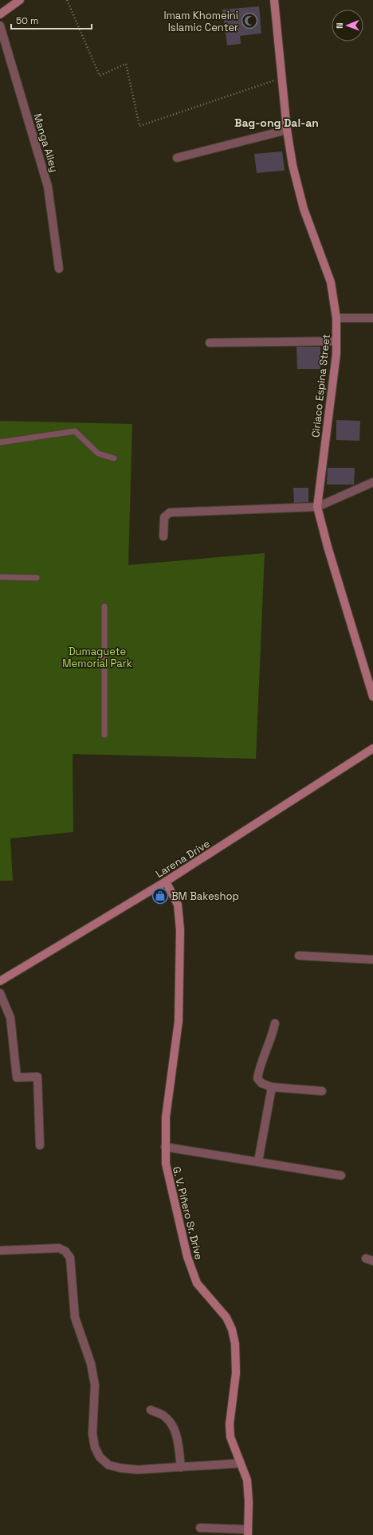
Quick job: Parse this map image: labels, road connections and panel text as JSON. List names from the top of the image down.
{
  "streets": {
    "street": [
      "Manga Alley",
      "Ciriaco Espina Street",
      "Larena Drive",
      "G. V. Piñero Sr. Drive"
    ]
  },
  "crossings": [
    ["Larena Drive", "G. V. Piñero Sr. Drive"]
  ],
  "districts": ["Bag-ong Dal-an"],
  "parks": ["Dumaguete Memorial Park"],
  "places": {
    "mosque": ["Imam Khomeini Islamic Center"],
    "shop": ["BM Bakeshop"]
  },
  "scale_bar": "50 m",
  "north": "left"
}
